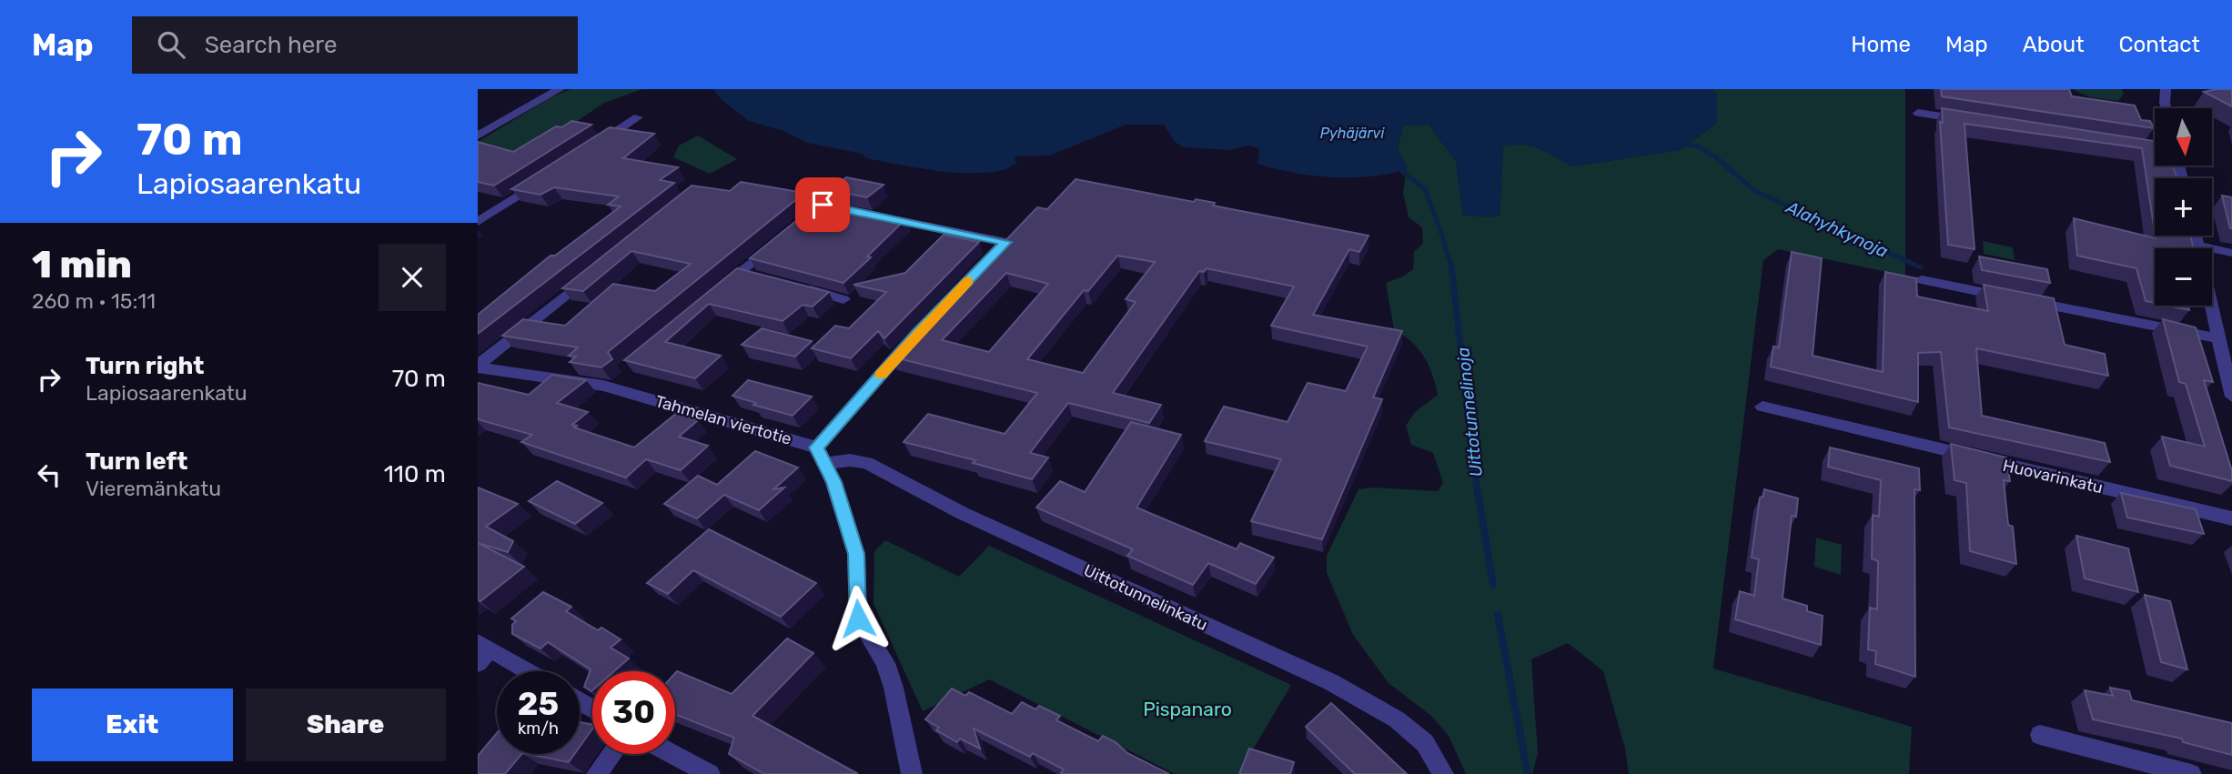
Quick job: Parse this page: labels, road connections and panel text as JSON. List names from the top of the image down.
{
  "streets": {
    "street": ["Tahmelan viertotie", "Huovarinkatu", "Uittotunnelinkatu"]
  },
  "crossings": [
    ["Tahmelan viertotie", "Uittotunnelinkatu"]
  ],
  "water": ["Pyhäjärvi", "Alahyhkynoja", "Uittotunnelinoja"],
  "parks": ["Pispanaro"],
  "north": "bottom",
  "page": {
    "header": "Map",
    "search": "Search here",
    "nav": [
      "Home",
      "Map",
      "About",
      "Contact"
    ],
    "turn": ["70 m", "Lapiosaarenkatu"],
    "map_buttons": ["+", "−"],
    "heading": ["1 min", "260 m · 15:11"],
    "list": [
      {
        "name": "Turn right",
        "note": "Lapiosaarenkatu",
        "value": "70 m"
      },
      {
        "name": "Turn left",
        "note": "Vieremänkatu",
        "value": "110 m"
      }
    ],
    "speed": "25 km/h",
    "limit": "30",
    "buttons": ["Exit", "Share"]
  }
}
